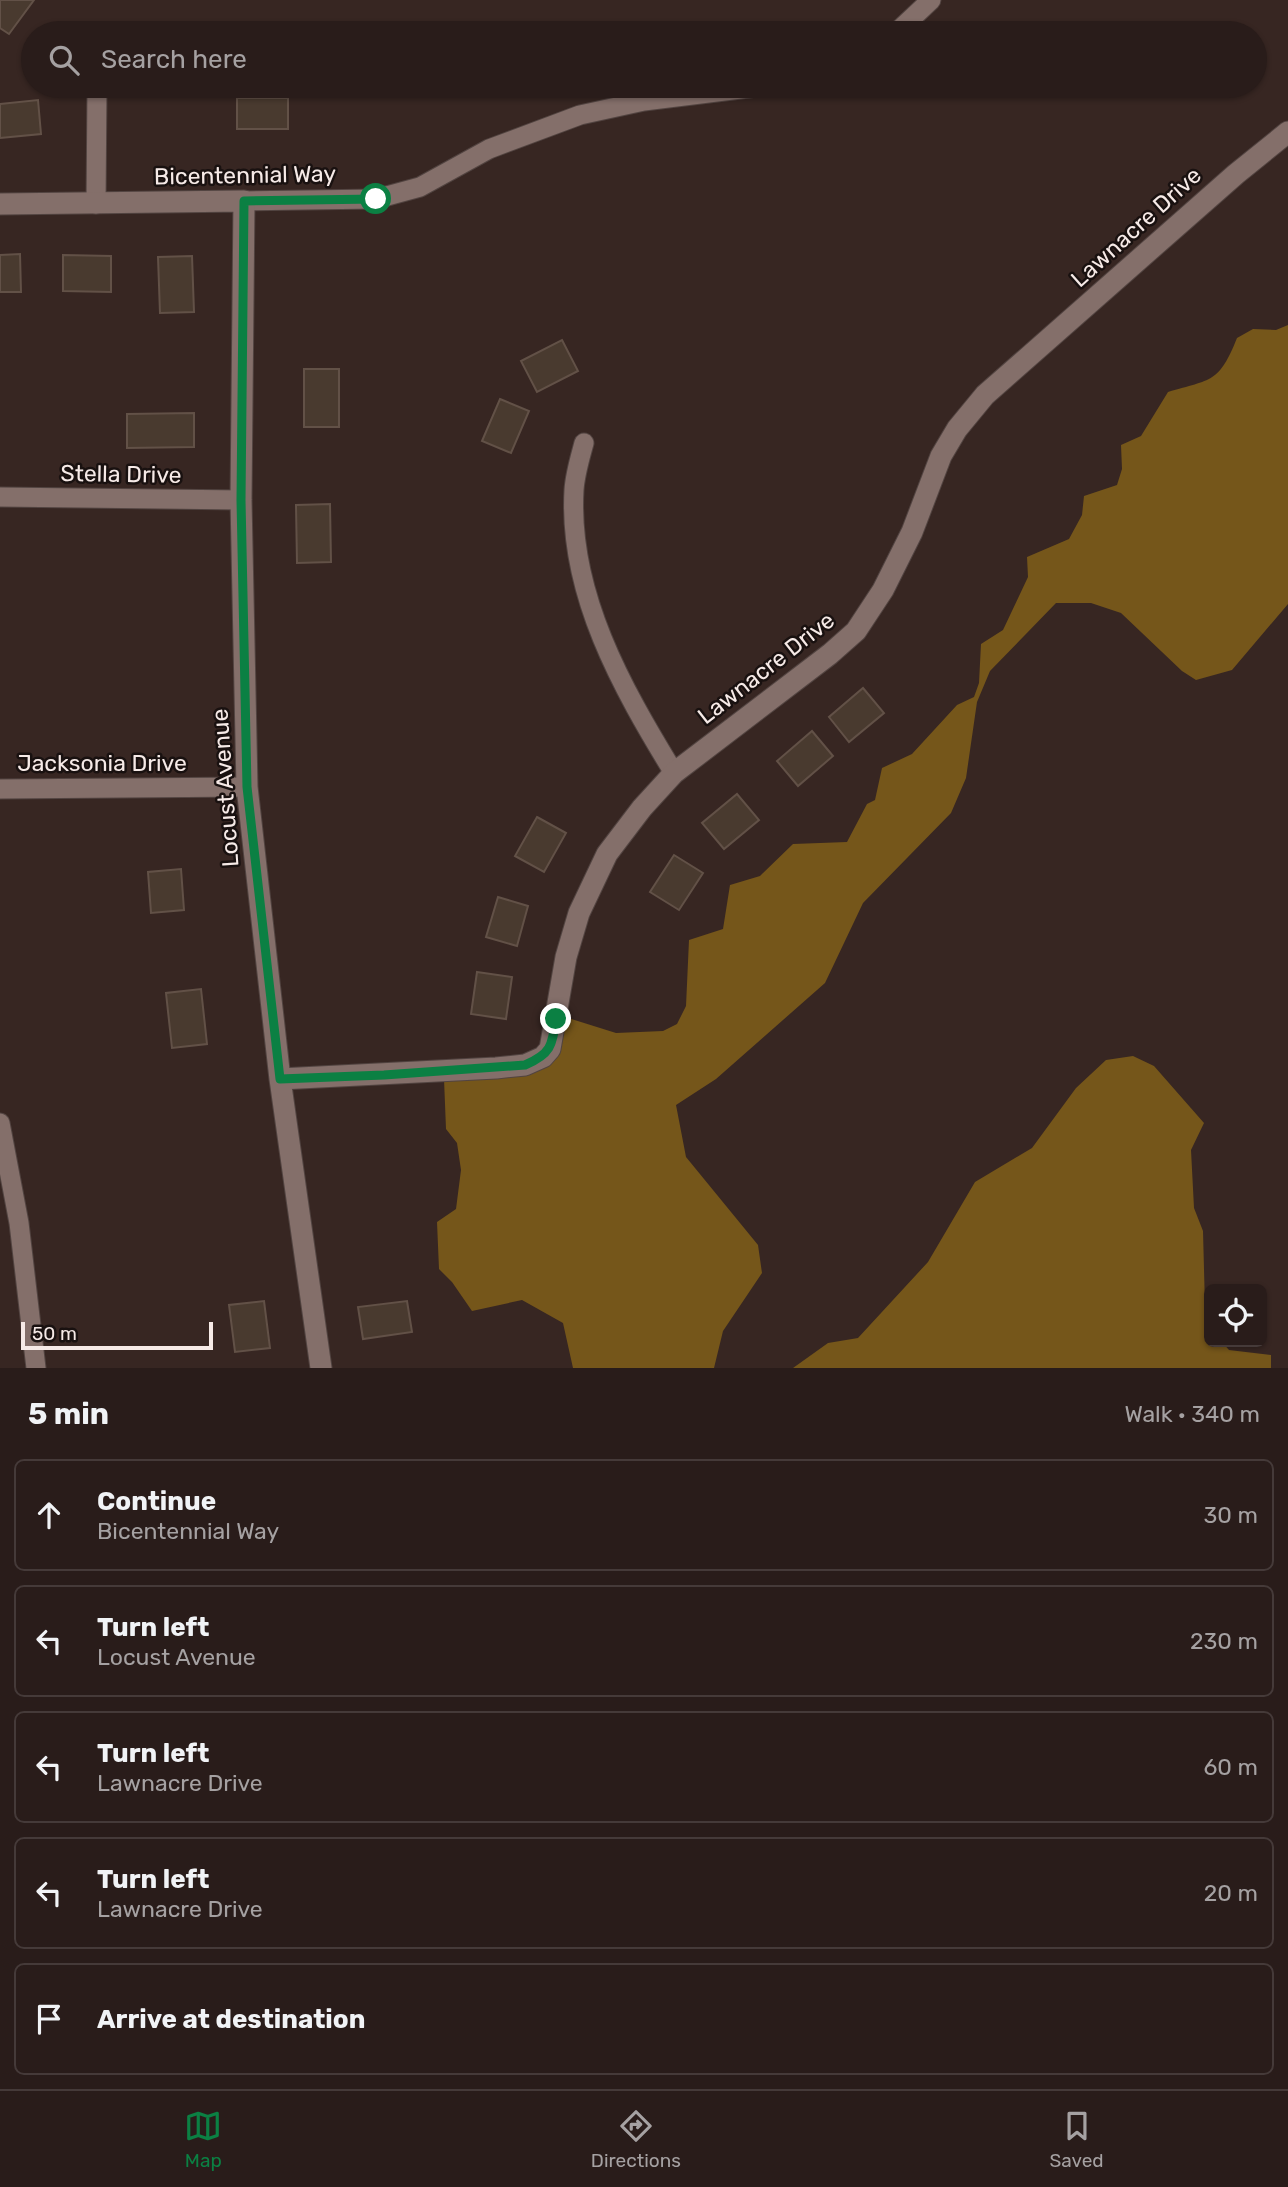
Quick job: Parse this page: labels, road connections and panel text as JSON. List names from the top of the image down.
{
  "streets": {
    "street": [
      "Bicentennial Way",
      "Lawnacre Drive",
      "Stella Drive",
      "Jacksonia Drive",
      "Locust Avenue"
    ]
  },
  "crossings": [
    ["Bicentennial Way", "Locust Avenue"],
    ["Lawnacre Drive", "Locust Avenue"],
    ["Stella Drive", "Locust Avenue"],
    ["Jacksonia Drive", "Locust Avenue"]
  ],
  "scale_bar": "50 m",
  "page": {
    "search": "Search here",
    "scale": "50 m",
    "heading": ["5 min", "Walk · 340 m"],
    "list": [
      ["Continue", "Bicentennial Way", "30 m"],
      ["Turn left", "Locust Avenue", "230 m"],
      ["Turn left", "Lawnacre Drive", "60 m"],
      ["Turn left", "Lawnacre Drive", "20 m"],
      "Arrive at destination"
    ],
    "nav": ["Map", "Directions", "Saved"]
  }
}
